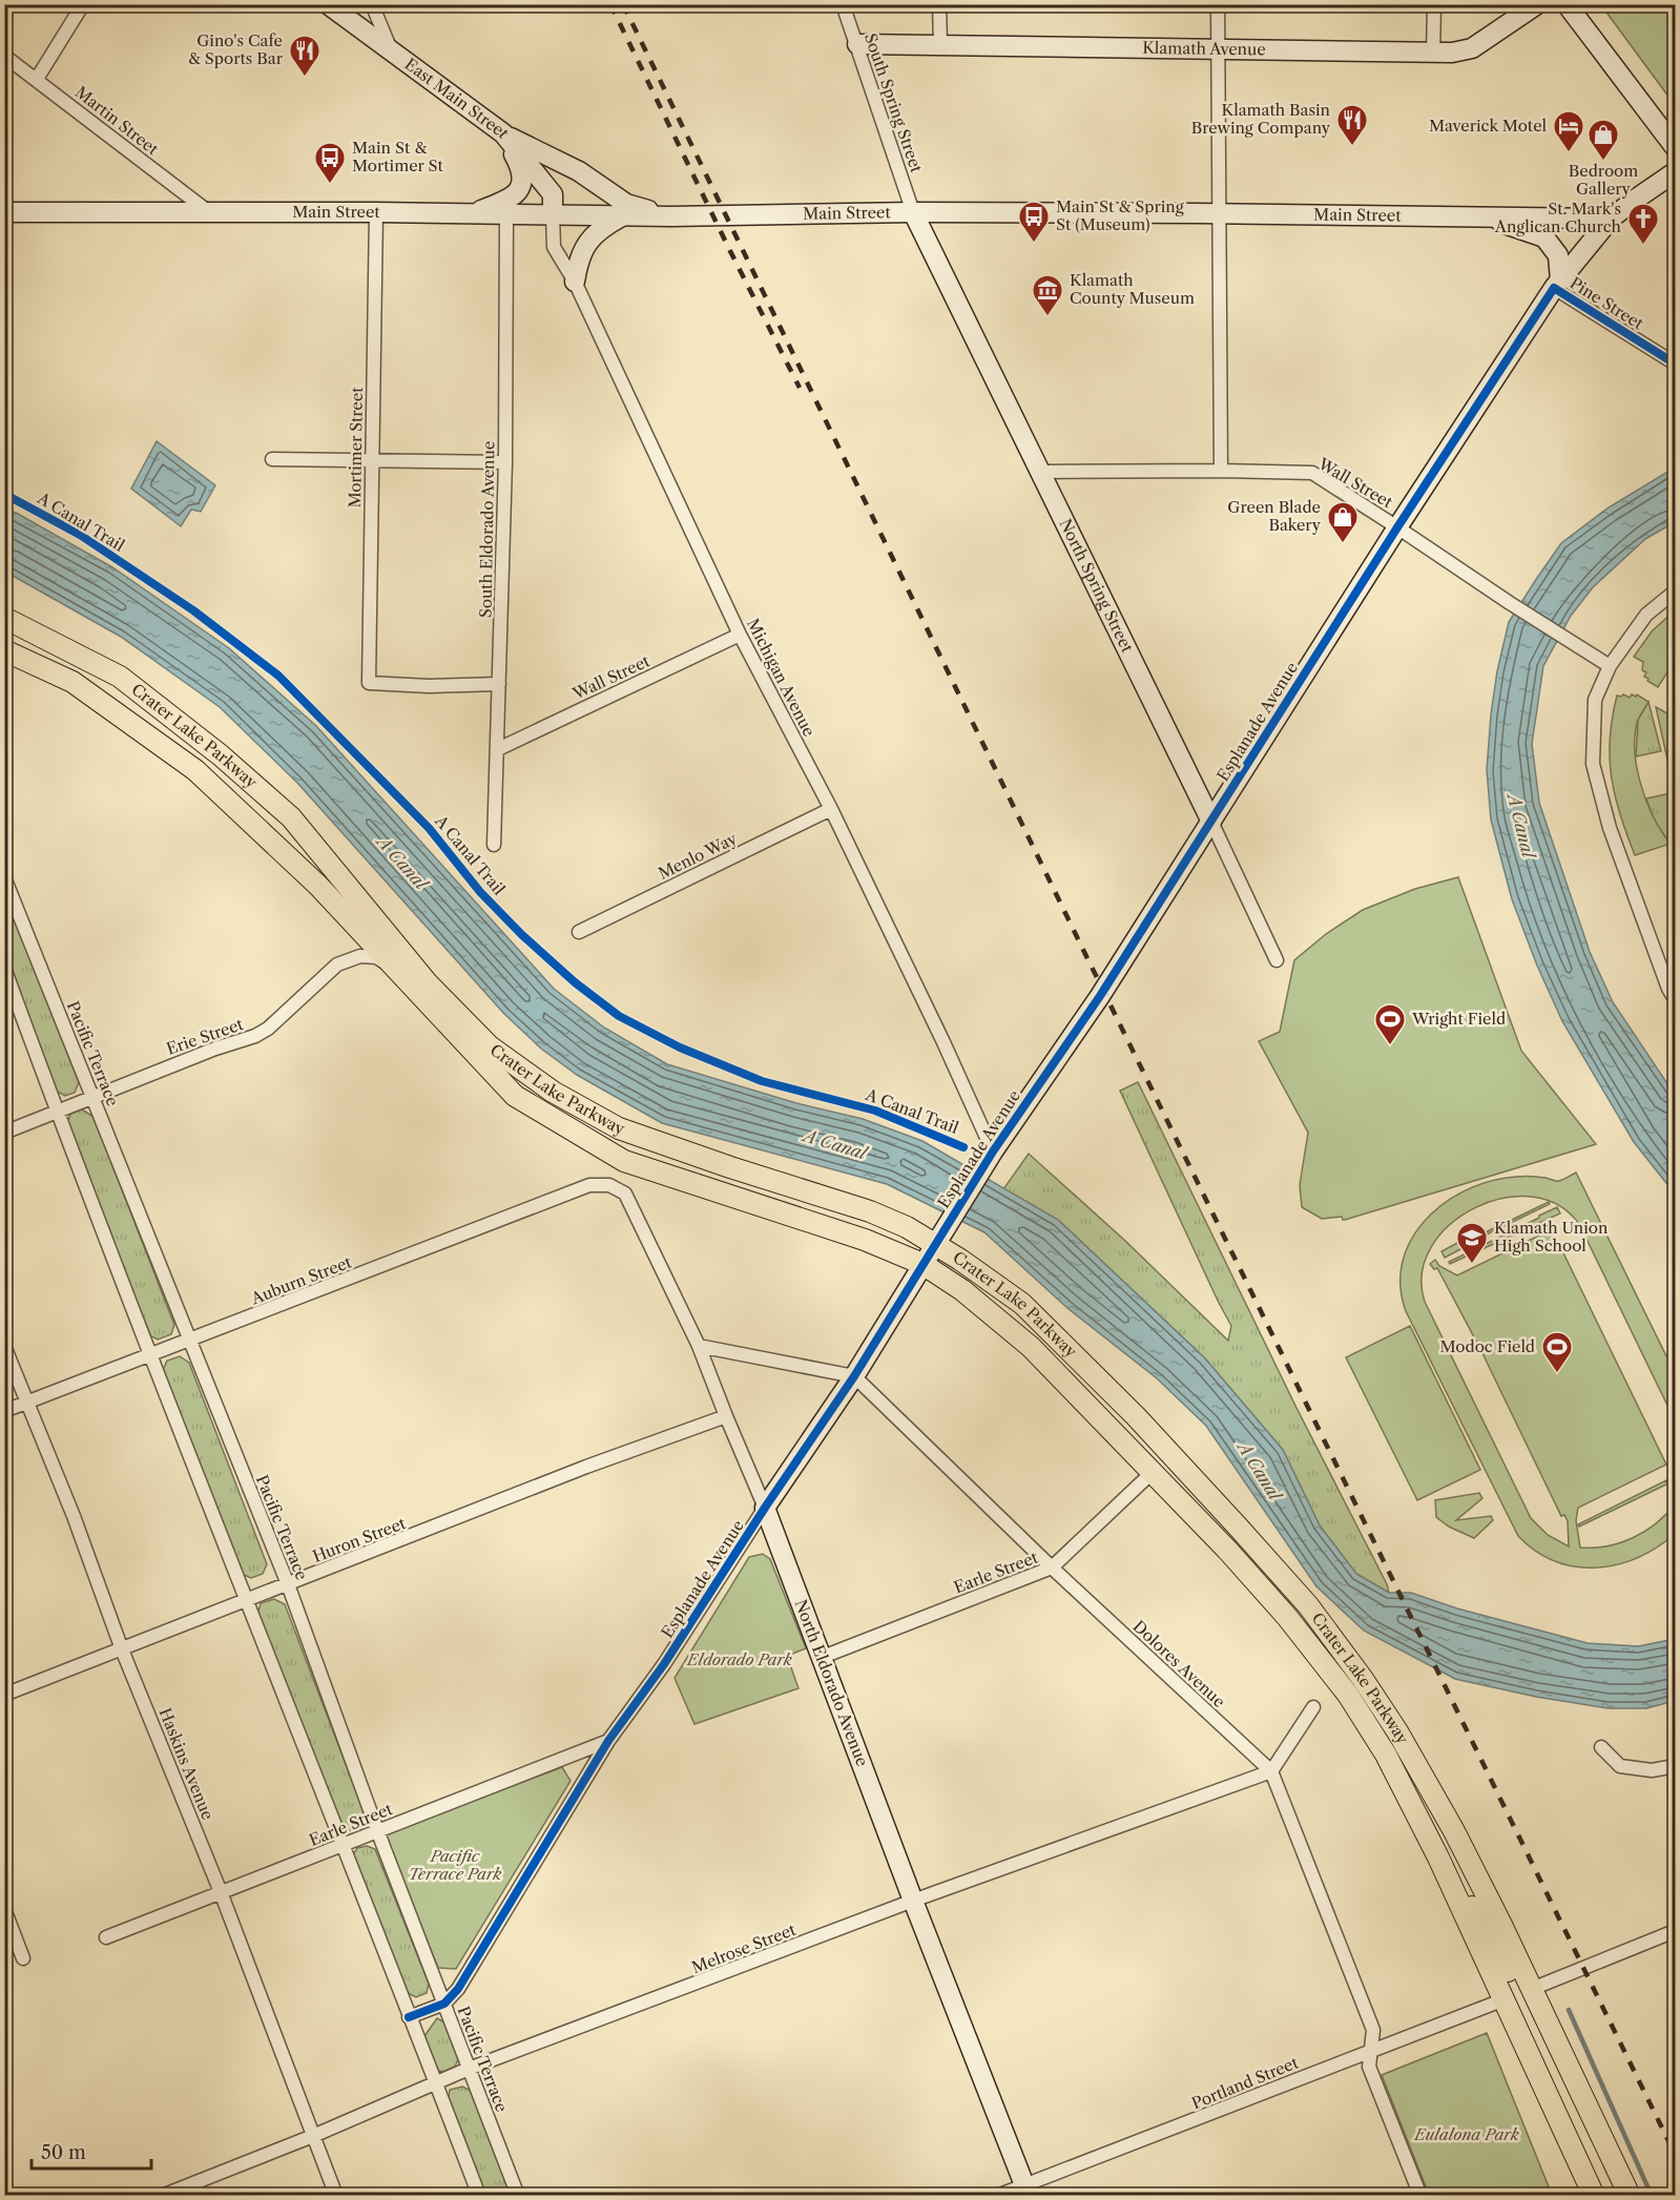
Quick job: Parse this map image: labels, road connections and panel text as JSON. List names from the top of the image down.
{
  "streets": {
    "main road": ["Crater Lake Parkway"],
    "street": [
      "Klamath Avenue",
      "East Main Street",
      "South Spring Street",
      "Martin Street",
      "Main Street",
      "Pine Street",
      "Mortimer Street",
      "Wall Street",
      "South Eldorado Avenue",
      "North Spring Street",
      "Michigan Avenue",
      "Esplanade Avenue",
      "Menlo Way",
      "Erie Street",
      "Pacific Terrace",
      "Auburn Street",
      "Huron Street",
      "Earle Street",
      "Dolores Avenue",
      "North Eldorado Avenue",
      "Haskins Avenue",
      "Melrose Street",
      "Portland Street"
    ],
    "cycle path": ["A Canal Trail"]
  },
  "crossings": [
    ["Klamath Avenue", "South Spring Street"],
    ["East Main Street", "Main Street"],
    ["East Main Street", "Michigan Avenue"],
    ["South Spring Street", "Main Street"],
    ["South Spring Street", "North Spring Street"],
    ["Martin Street", "Main Street"],
    ["Main Street", "Mortimer Street"],
    ["Main Street", "South Eldorado Avenue"],
    ["Main Street", "North Spring Street"],
    ["Main Street", "Michigan Avenue"],
    ["Main Street", "Esplanade Avenue"],
    ["Pine Street", "Esplanade Avenue"],
    ["Mortimer Street", "South Eldorado Avenue"],
    ["Wall Street", "South Eldorado Avenue"],
    ["Wall Street", "North Spring Street"],
    ["Wall Street", "Michigan Avenue"],
    ["Wall Street", "Esplanade Avenue"],
    ["North Spring Street", "Esplanade Avenue"],
    ["Michigan Avenue", "Esplanade Avenue"],
    ["Michigan Avenue", "Menlo Way"],
    ["Esplanade Avenue", "Crater Lake Parkway"],
    ["Esplanade Avenue", "Pacific Terrace"],
    ["Esplanade Avenue", "Earle Street"],
    ["Esplanade Avenue", "Dolores Avenue"],
    ["Esplanade Avenue", "North Eldorado Avenue"],
    ["Crater Lake Parkway", "Erie Street"],
    ["Crater Lake Parkway", "Earle Street"],
    ["Crater Lake Parkway", "Portland Street"],
    ["Erie Street", "Pacific Terrace"],
    ["Pacific Terrace", "Auburn Street"],
    ["Pacific Terrace", "Huron Street"],
    ["Pacific Terrace", "Earle Street"],
    ["Pacific Terrace", "Melrose Street"],
    ["Auburn Street", "North Eldorado Avenue"],
    ["Auburn Street", "Haskins Avenue"],
    ["Huron Street", "North Eldorado Avenue"],
    ["Huron Street", "Haskins Avenue"],
    ["Earle Street", "Dolores Avenue"],
    ["Earle Street", "North Eldorado Avenue"],
    ["Earle Street", "Haskins Avenue"],
    ["Dolores Avenue", "Melrose Street"],
    ["Dolores Avenue", "Portland Street"],
    ["North Eldorado Avenue", "Melrose Street"],
    ["North Eldorado Avenue", "Portland Street"],
    ["Haskins Avenue", "Melrose Street"]
  ],
  "water": ["A Canal"],
  "parks": ["Eldorado Park", "Pacific Terrace Park", "Eulalona Park"],
  "places": {
    "restaurant": ["Gino's Cafe & Sports Bar", "Klamath Basin Brewing Company"],
    "hotel": ["Maverick Motel"],
    "shop": ["Bedroom Gallery", "Green Blade Bakery"],
    "bus stop": ["Main St & Mortimer St", "Main St & Spring St (Museum)"],
    "church": ["St. Mark's Anglican Church"],
    "museum": ["Klamath County Museum"],
    "sports": ["Wright Field", "Modoc Field"],
    "school or university": ["Klamath Union High School"]
  },
  "scale_bar": "50 m"
}
